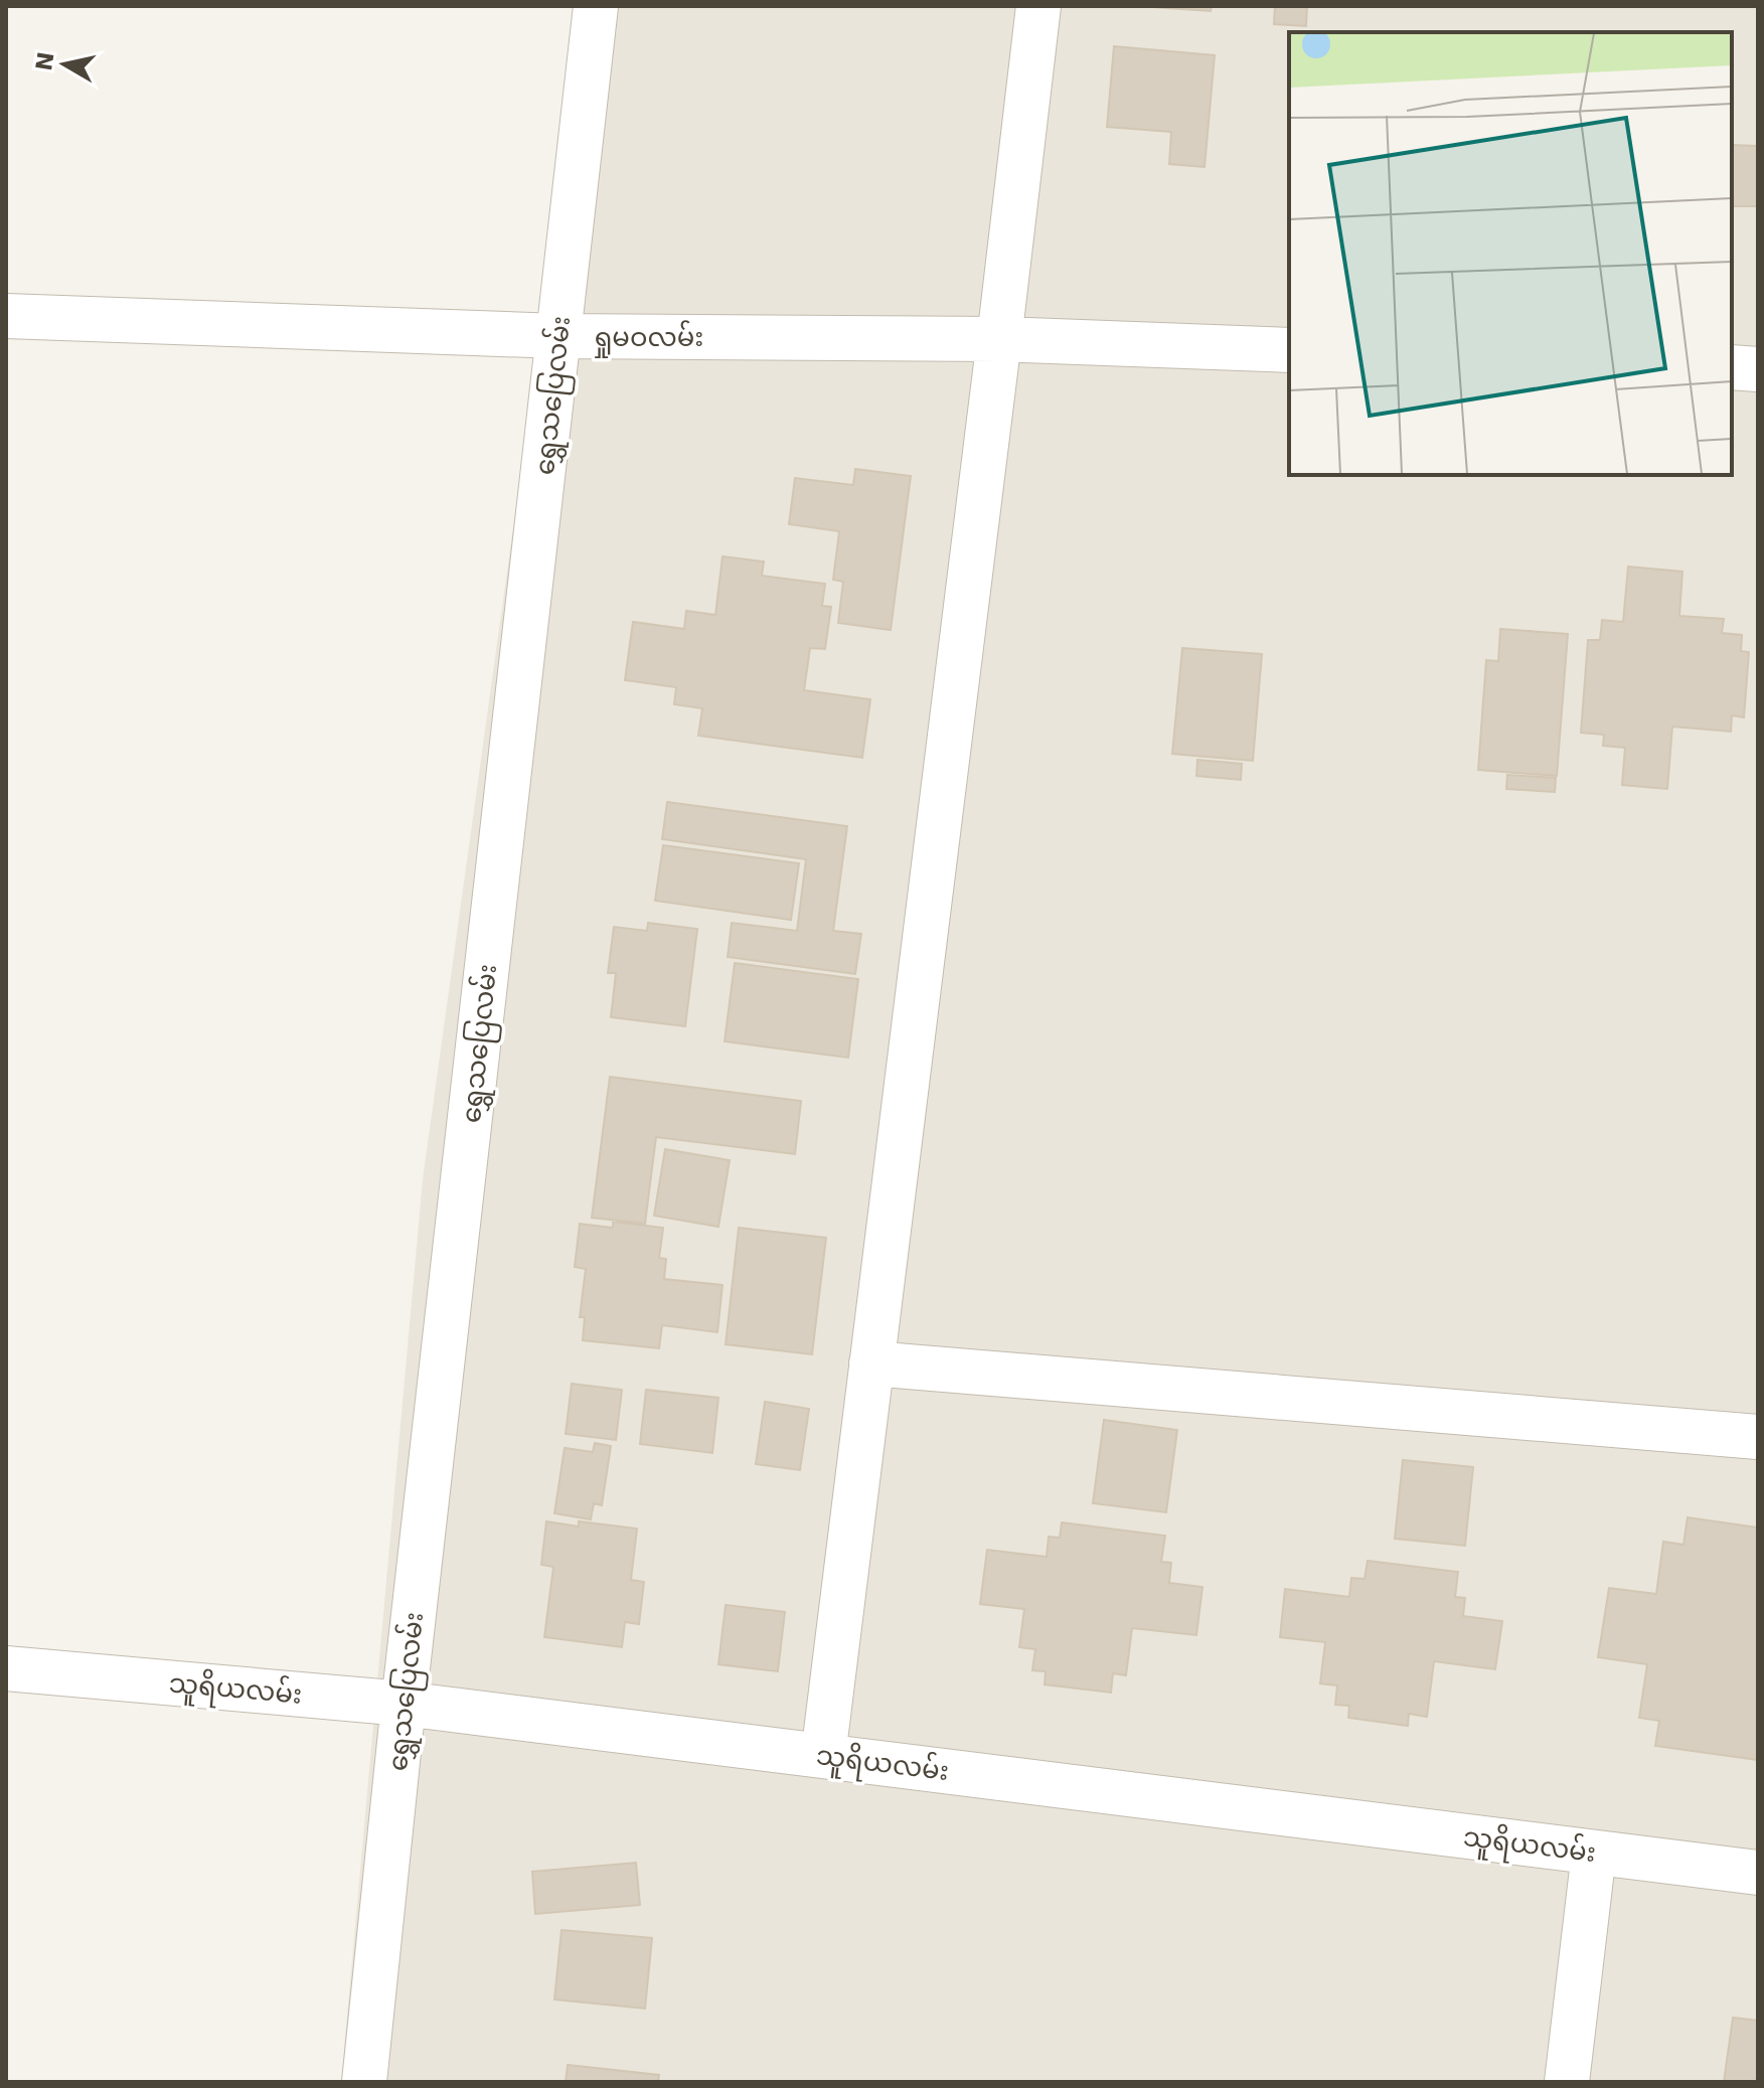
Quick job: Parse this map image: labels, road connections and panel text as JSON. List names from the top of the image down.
{
  "streets": {
    "street": ["ရှုမဝလမ်း", "ရွှေသပြေလမ်း", "သူရိယလမ်း"]
  },
  "crossings": [
    ["ရှုမဝလမ်း", "ရွှေသပြေလမ်း"],
    ["ရွှေသပြေလမ်း", "သူရိယလမ်း"]
  ],
  "north": "left"
}
